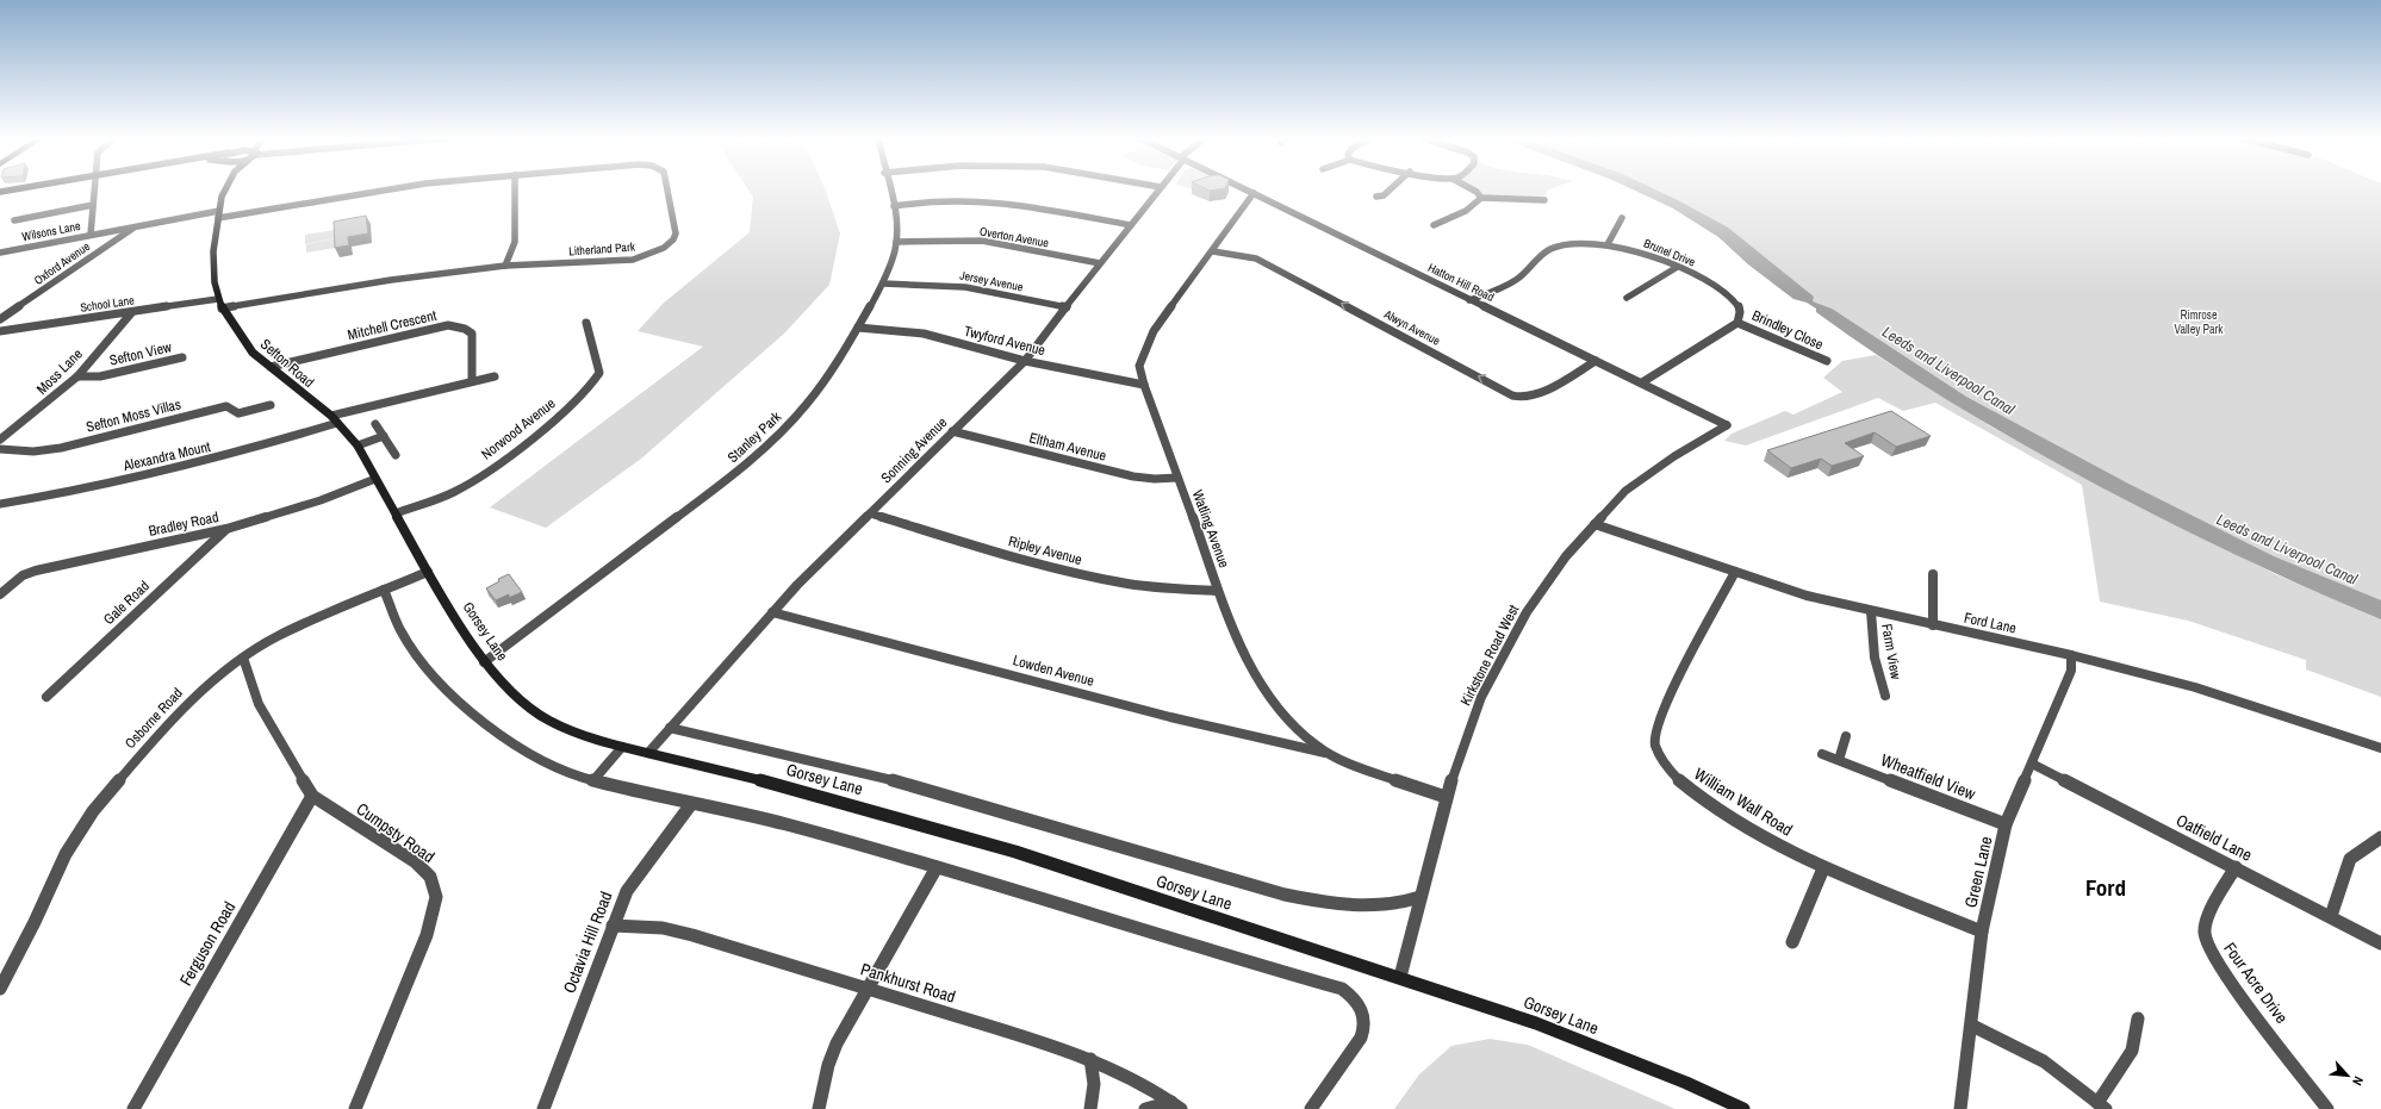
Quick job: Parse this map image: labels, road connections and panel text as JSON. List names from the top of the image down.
{
  "streets": {
    "main road": ["Sefton Road", "Gorsey Lane"],
    "street": [
      "Wilsons Lane",
      "Overton Avenue",
      "Litherland Park",
      "Brunel Drive",
      "Oxford Avenue",
      "Jersey Avenue",
      "Hatton Hill Road",
      "School Lane",
      "Mitchell Crescent",
      "Alwyn Avenue",
      "Brindley Close",
      "Twyford Avenue",
      "Sefton View",
      "Moss Lane",
      "Sefton Moss Villas",
      "Norwood Avenue",
      "Stanley Park",
      "Eltham Avenue",
      "Sonning Avenue",
      "Alexandra Mount",
      "Bradley Road",
      "Watling Avenue",
      "Ripley Avenue",
      "Gale Road",
      "Ford Lane",
      "Farm View",
      "Kirkstone Road West",
      "Lowden Avenue",
      "Osborne Road",
      "Wheatfield View",
      "William Wall Road",
      "Cumpsty Road",
      "Oatfield Lane",
      "Green Lane",
      "Octavia Hill Road",
      "Ferguson Road",
      "Pankhurst Road",
      "Four Acre Drive"
    ]
  },
  "crossings": [
    ["Wilsons Lane", "Litherland Park"],
    ["Wilsons Lane", "Oxford Avenue"],
    ["Wilsons Lane", "Sefton Road"],
    ["Overton Avenue", "Stanley Park"],
    ["Overton Avenue", "Sonning Avenue"],
    ["Litherland Park", "Sefton Road"],
    ["Brunel Drive", "Hatton Hill Road"],
    ["Brunel Drive", "Brindley Close"],
    ["Jersey Avenue", "Stanley Park"],
    ["Jersey Avenue", "Sonning Avenue"],
    ["Hatton Hill Road", "Alwyn Avenue"],
    ["Hatton Hill Road", "Watling Avenue"],
    ["Hatton Hill Road", "Kirkstone Road West"],
    ["School Lane", "Sefton Road"],
    ["School Lane", "Moss Lane"],
    ["Mitchell Crescent", "Sefton Road"],
    ["Alwyn Avenue", "Watling Avenue"],
    ["Twyford Avenue", "Stanley Park"],
    ["Twyford Avenue", "Sonning Avenue"],
    ["Twyford Avenue", "Watling Avenue"],
    ["Sefton View", "Moss Lane"],
    ["Sefton Road", "Norwood Avenue"],
    ["Sefton Road", "Alexandra Mount"],
    ["Sefton Road", "Bradley Road"],
    ["Sefton Road", "Gorsey Lane"],
    ["Stanley Park", "Gorsey Lane"],
    ["Eltham Avenue", "Sonning Avenue"],
    ["Eltham Avenue", "Watling Avenue"],
    ["Sonning Avenue", "Ripley Avenue"],
    ["Sonning Avenue", "Gorsey Lane"],
    ["Sonning Avenue", "Lowden Avenue"],
    ["Bradley Road", "Gale Road"],
    ["Watling Avenue", "Ripley Avenue"],
    ["Watling Avenue", "Kirkstone Road West"],
    ["Watling Avenue", "Lowden Avenue"],
    ["Ford Lane", "Farm View"],
    ["Ford Lane", "Kirkstone Road West"],
    ["Ford Lane", "William Wall Road"],
    ["Ford Lane", "Green Lane"],
    ["Gorsey Lane", "Kirkstone Road West"],
    ["Gorsey Lane", "Osborne Road"],
    ["Osborne Road", "Cumpsty Road"],
    ["Wheatfield View", "Green Lane"],
    ["William Wall Road", "Green Lane"],
    ["Cumpsty Road", "Ferguson Road"],
    ["Oatfield Lane", "Green Lane"],
    ["Oatfield Lane", "Four Acre Drive"],
    ["Octavia Hill Road", "Pankhurst Road"]
  ],
  "one_way": ["Alwyn Avenue"],
  "districts": ["Ford"],
  "water": ["Leeds and Liverpool Canal"],
  "parks": ["Rimrose Valley Park"],
  "north": "bottom right"
}
